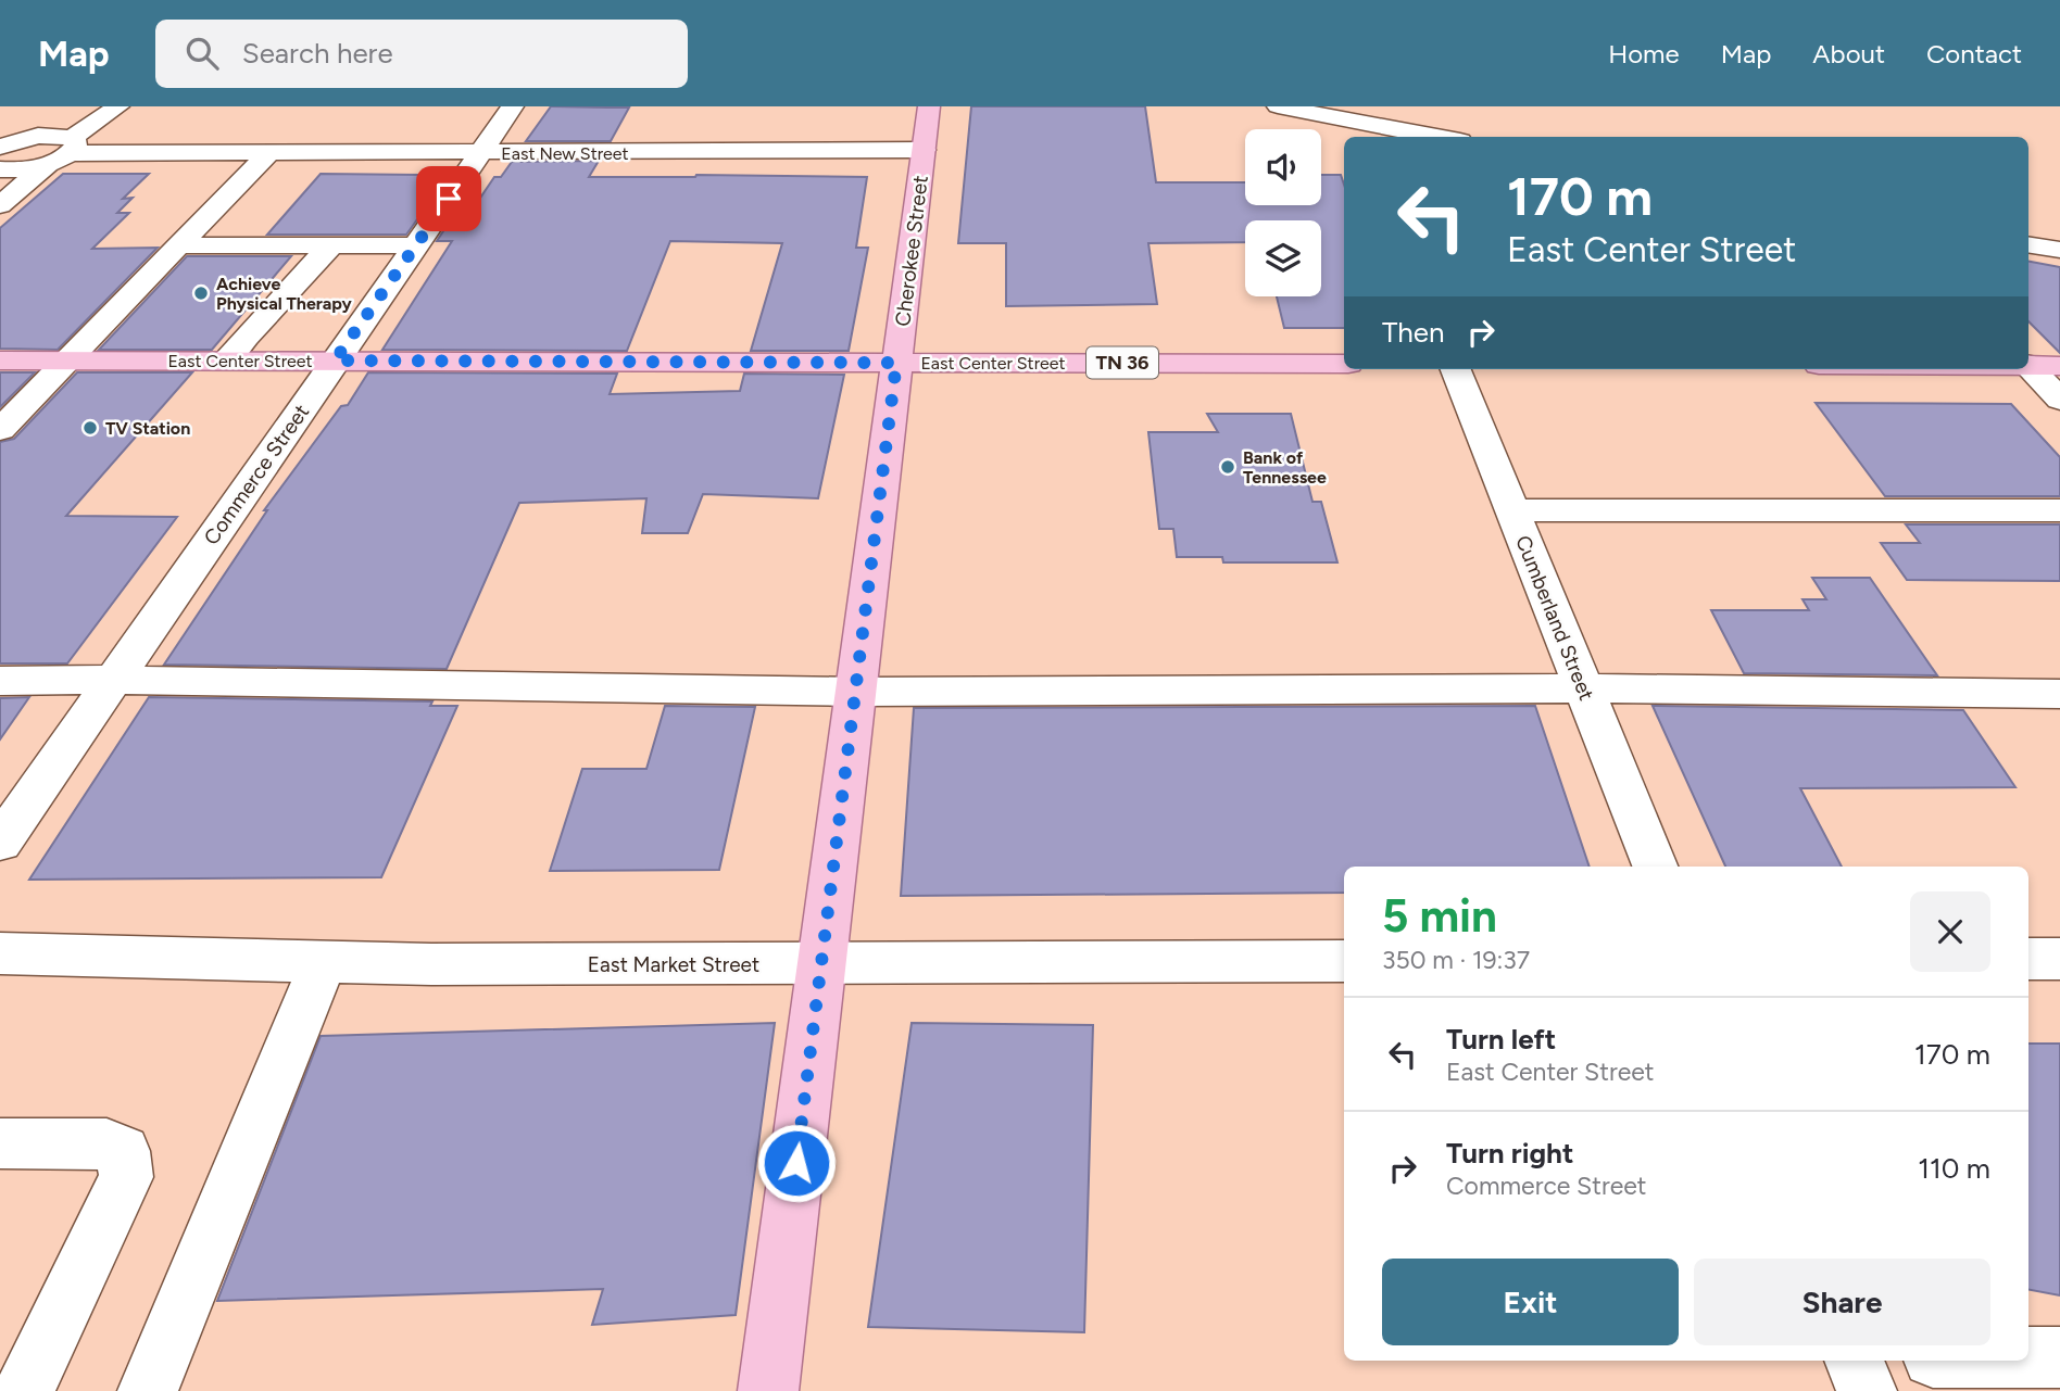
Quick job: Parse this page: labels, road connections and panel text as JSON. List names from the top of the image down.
{
  "streets": {
    "main road": ["Cherokee Street", "East Center Street", "TN 36"],
    "street": [
      "East New Street",
      "Commerce Street",
      "Cumberland Street",
      "East Market Street"
    ]
  },
  "crossings": [
    ["East New Street", "Cherokee Street"],
    ["East New Street", "Commerce Street"],
    ["Cherokee Street", "East Center Street"],
    ["Cherokee Street", "East Market Street"],
    ["East Center Street", "Commerce Street"]
  ],
  "places": ["Achieve Physical Therapy", "TV Station", "Bank of Tennessee"],
  "page": {
    "header": "Map",
    "search": "Search here",
    "nav": [
      "Home",
      "Map",
      "About",
      "Contact"
    ],
    "turn": ["170 m", "East Center Street"],
    "then": "Then",
    "heading": ["5 min", "350 m · 19:37"],
    "list": [
      {
        "name": "Turn left",
        "note": "East Center Street",
        "value": "170 m"
      },
      {
        "name": "Turn right",
        "note": "Commerce Street",
        "value": "110 m"
      }
    ],
    "buttons": ["Exit", "Share"]
  }
}
